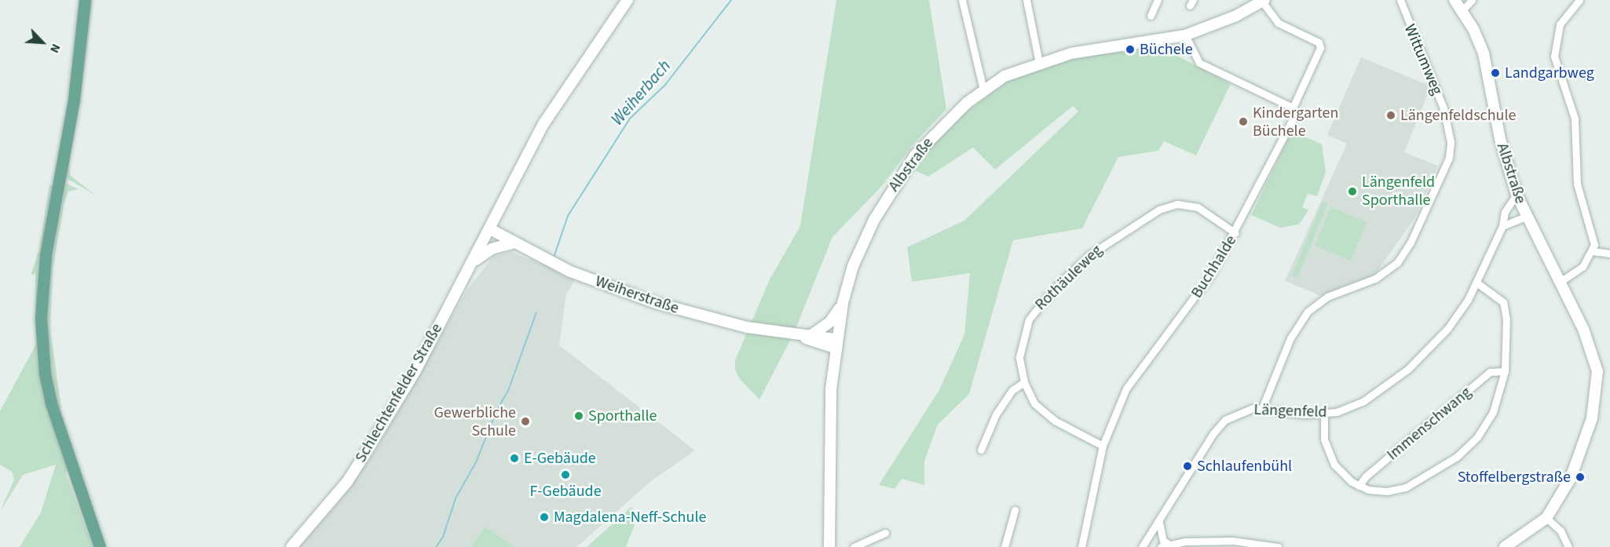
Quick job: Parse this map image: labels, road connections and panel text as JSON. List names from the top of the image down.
{
  "streets": {
    "street": [
      "Wittumweg",
      "Albstraße",
      "Buchhalde",
      "Rothäuleweg",
      "Weiherstraße",
      "Schlechtenfelder Straße",
      "Längenfeld",
      "Immenschwang"
    ]
  },
  "crossings": [
    ["Wittumweg", "Längenfeld"],
    ["Albstraße", "Buchhalde"],
    ["Albstraße", "Weiherstraße"],
    ["Albstraße", "Längenfeld"],
    ["Buchhalde", "Rothäuleweg"],
    ["Weiherstraße", "Schlechtenfelder Straße"],
    ["Längenfeld", "Immenschwang"]
  ],
  "water": ["Weiherbach"],
  "places": [
    "Büchele",
    "Landgarbweg",
    "Längenfeldschule",
    "Kindergarten Büchele",
    "Längenfeld Sporthalle",
    "Sporthalle",
    "Gewerbliche Schule",
    "E-Gebäude",
    "Schlaufenbühl",
    "F-Gebäude",
    "Stoffelbergstraße",
    "Magdalena-Neff-Schule"
  ],
  "north": "bottom right"
}
